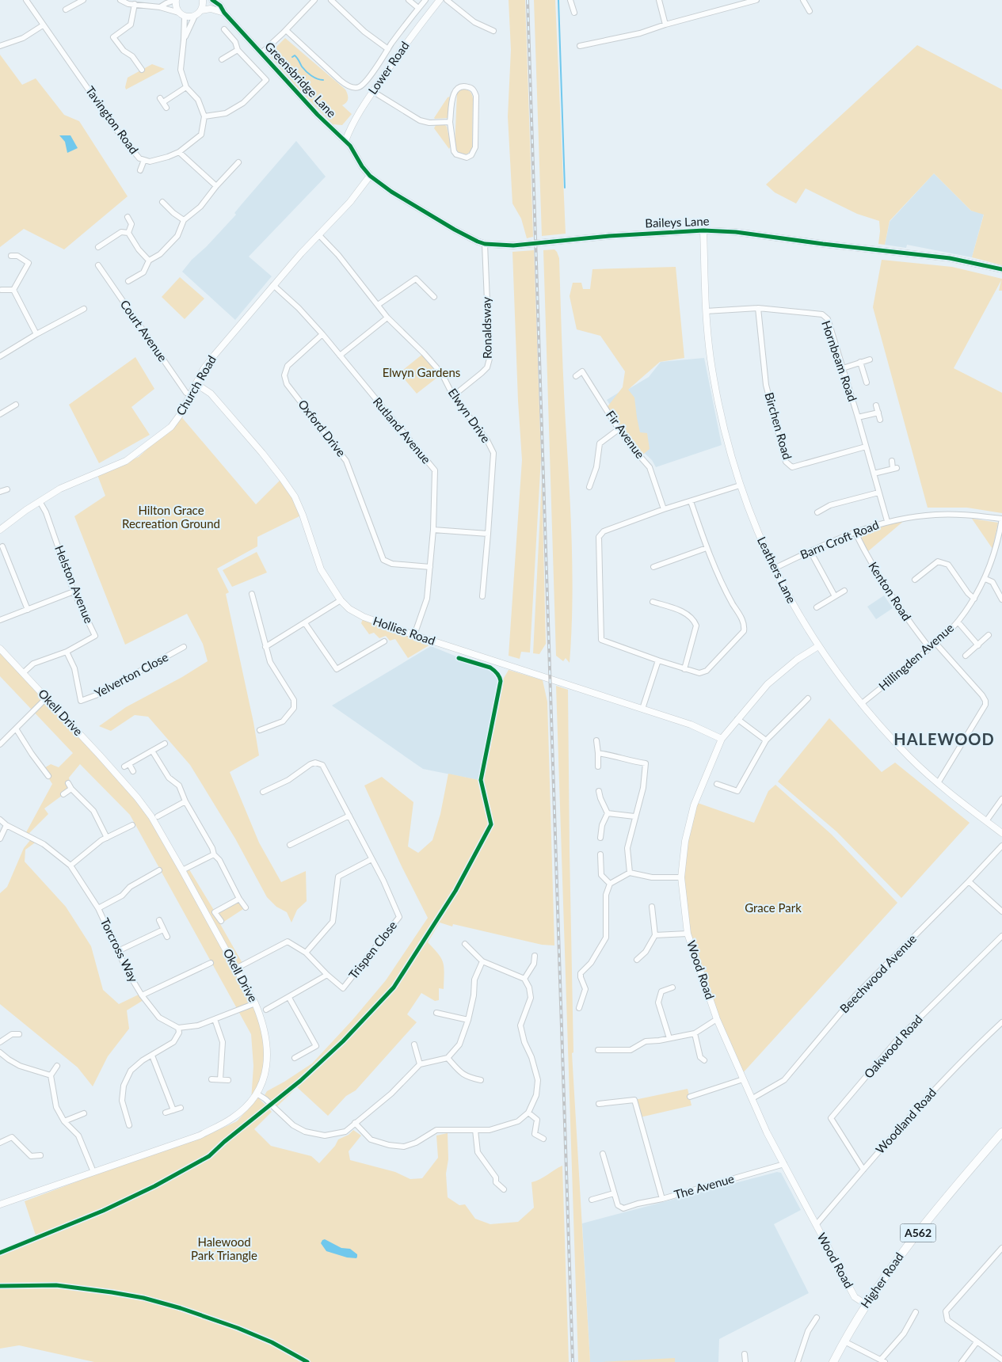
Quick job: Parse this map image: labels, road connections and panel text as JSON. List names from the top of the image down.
{
  "streets": {
    "highway": ["A562", "Higher Road"],
    "street": [
      "Lower Road",
      "Greensbridge Lane",
      "Tavington Road",
      "Baileys Lane",
      "Ronaldsway",
      "Court Avenue",
      "Hornbeam Road",
      "Church Road",
      "Elwyn Drive",
      "Birchen Road",
      "Oxford Drive",
      "Rutland Avenue",
      "Fir Avenue",
      "Barn Croft Road",
      "Leathers Lane",
      "Helston Avenue",
      "Kenton Road",
      "Hollies Road",
      "Hillingden Avenue",
      "Yelverton Close",
      "Okell Drive",
      "Torcross Way",
      "Trispen Close",
      "Wood Road",
      "Beechwood Avenue",
      "Oakwood Road",
      "Woodland Road",
      "The Avenue"
    ]
  },
  "crossings": [
    ["Lower Road", "Greensbridge Lane"],
    ["Greensbridge Lane", "Baileys Lane"],
    ["Greensbridge Lane", "Church Road"],
    ["Baileys Lane", "Ronaldsway"],
    ["Baileys Lane", "Church Road"],
    ["Baileys Lane", "Leathers Lane"],
    ["Ronaldsway", "Elwyn Drive"],
    ["Court Avenue", "Church Road"],
    ["Hornbeam Road", "Birchen Road"],
    ["Hornbeam Road", "Barn Croft Road"],
    ["Hornbeam Road", "Leathers Lane"],
    ["Church Road", "Elwyn Drive"],
    ["Church Road", "Rutland Avenue"],
    ["Church Road", "Helston Avenue"],
    ["Church Road", "Hollies Road"],
    ["Oxford Drive", "Rutland Avenue"],
    ["Rutland Avenue", "Hollies Road"],
    ["Barn Croft Road", "Leathers Lane"],
    ["Barn Croft Road", "Kenton Road"],
    ["Barn Croft Road", "Hillingden Avenue"],
    ["Leathers Lane", "Hillingden Avenue"],
    ["Leathers Lane", "Wood Road"],
    ["Helston Avenue", "Yelverton Close"],
    ["Helston Avenue", "Okell Drive"],
    ["Kenton Road", "Hillingden Avenue"],
    ["Hollies Road", "Wood Road"],
    ["Okell Drive", "Trispen Close"],
    ["Wood Road", "Beechwood Avenue"],
    ["Wood Road", "Woodland Road"],
    ["Wood Road", "The Avenue"],
    ["Wood Road", "Higher Road"],
    ["Oakwood Road", "Woodland Road"]
  ],
  "districts": ["HALEWOOD"],
  "parks": [
    "Elwyn Gardens",
    "Hilton Grace Recreation Ground",
    "Grace Park",
    "Halewood Park Triangle"
  ]
}
